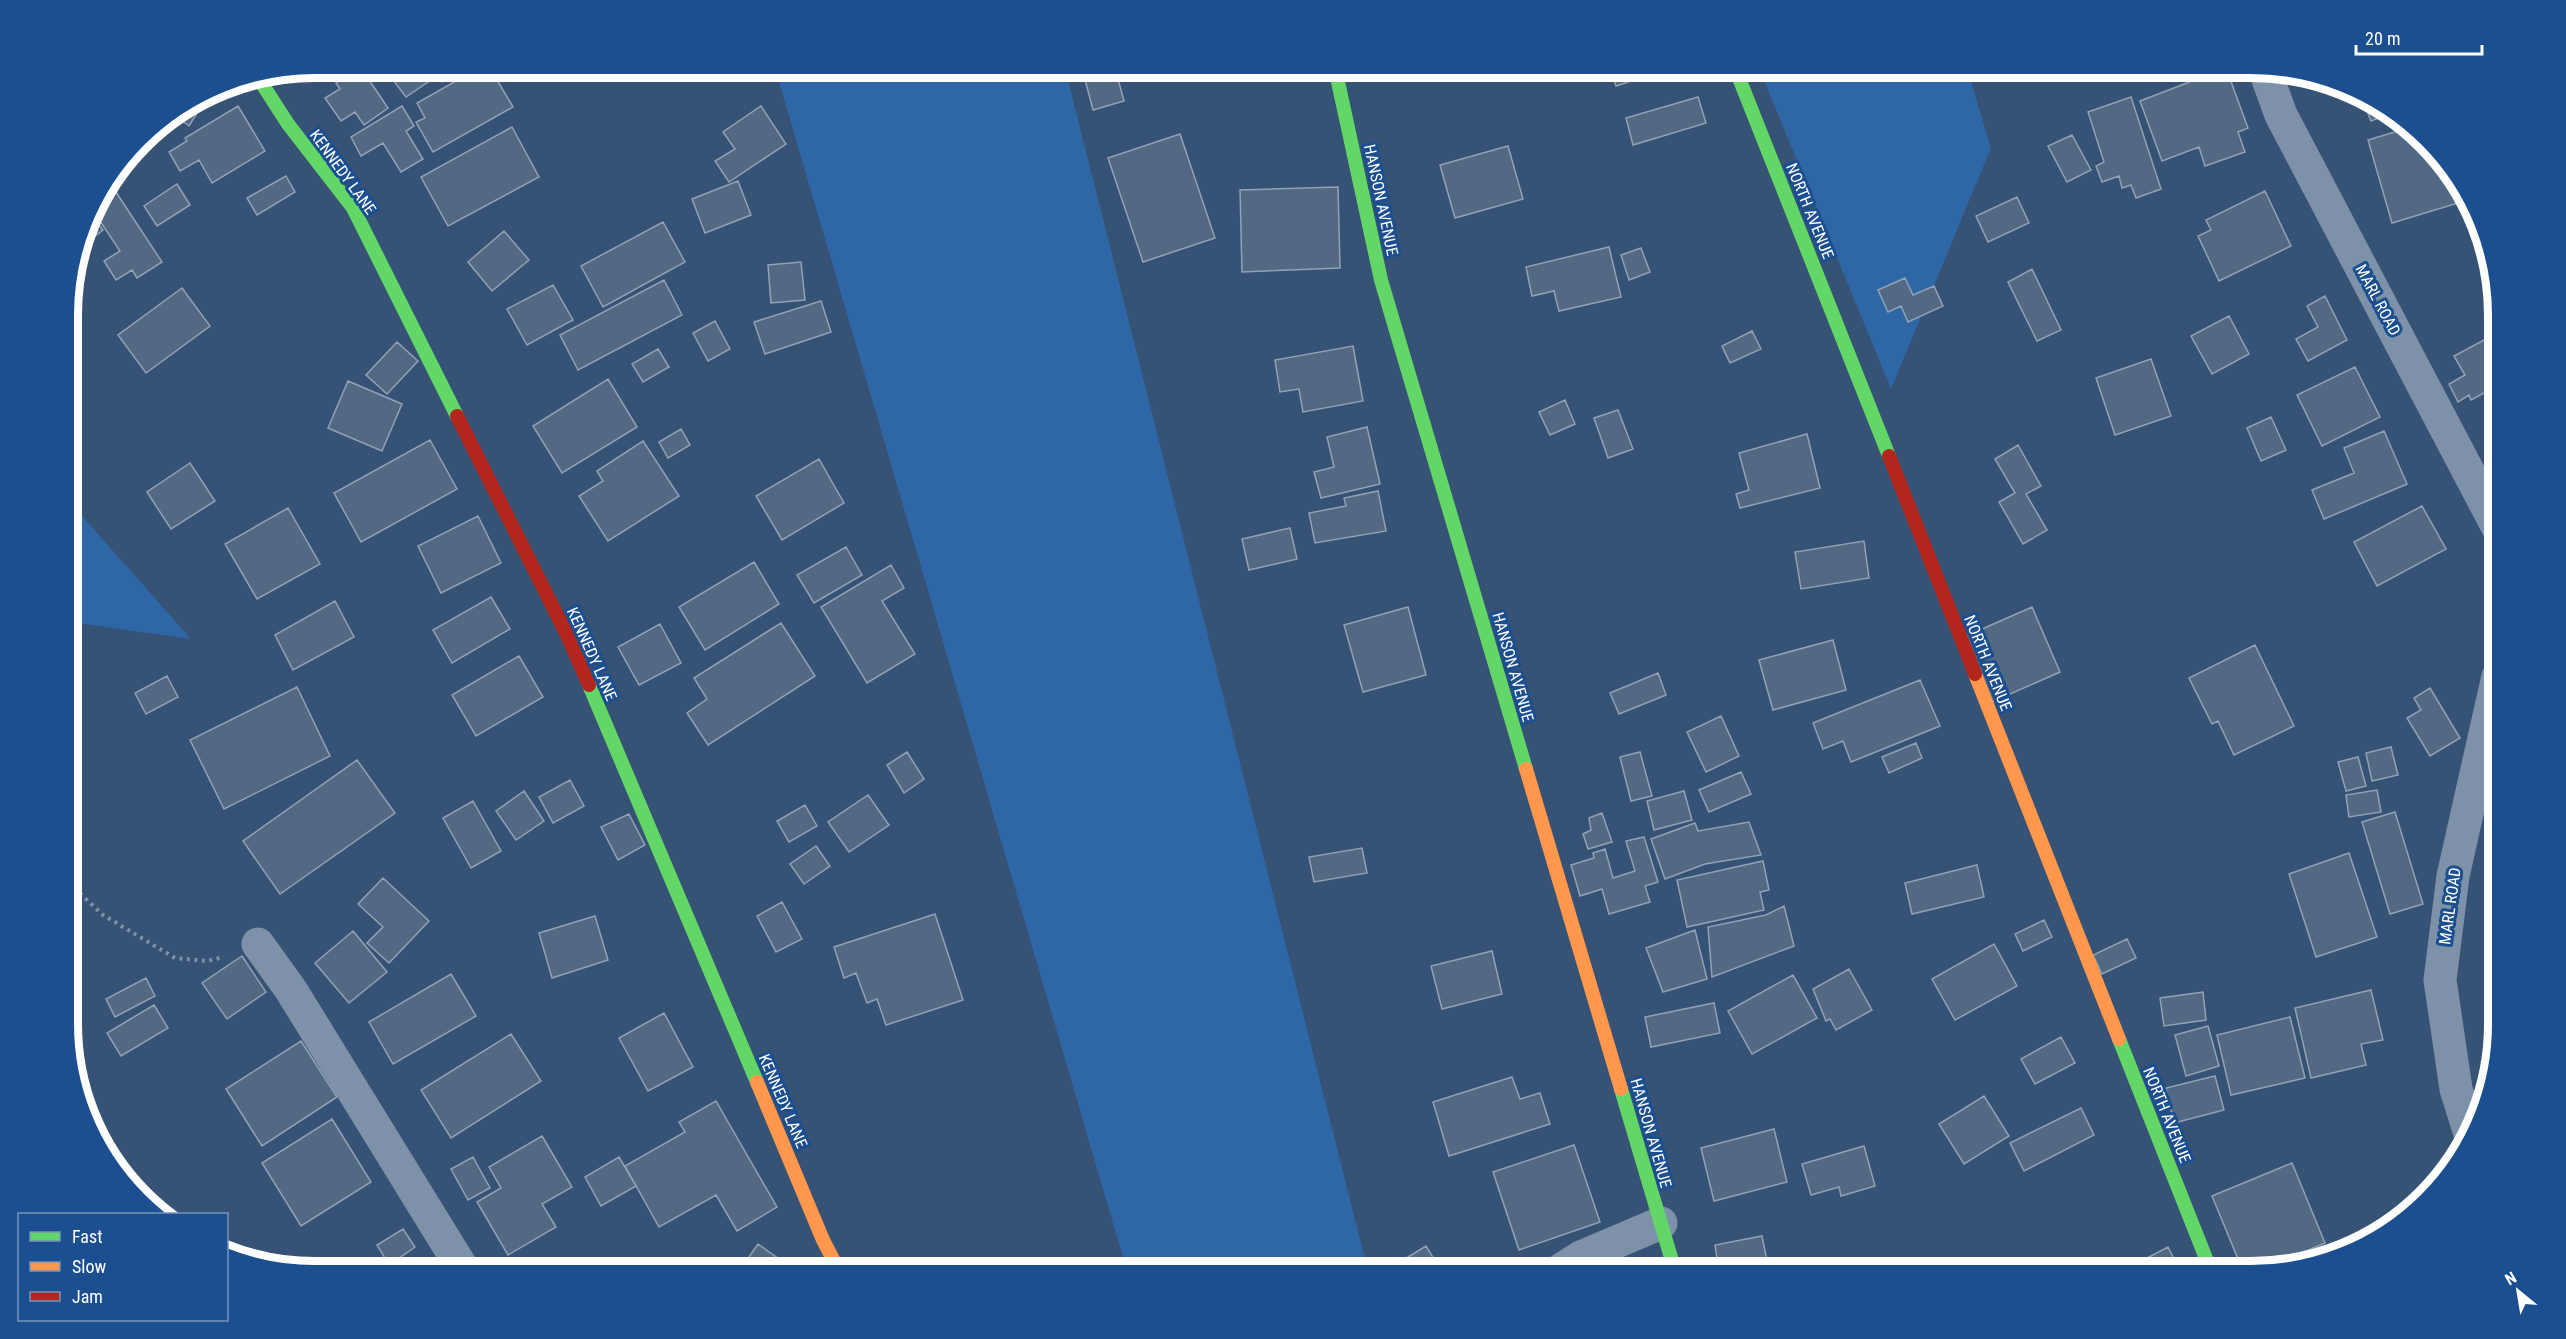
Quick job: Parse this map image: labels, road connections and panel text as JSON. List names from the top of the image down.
{
  "streets": {
    "street": [
      "KENNEDY LANE",
      "HANSON AVENUE",
      "NORTH AVENUE",
      "MARL ROAD"
    ]
  },
  "legend": ["Fast", "Slow", "Jam"],
  "scale_bar": "20 m",
  "north": "top left"
}
